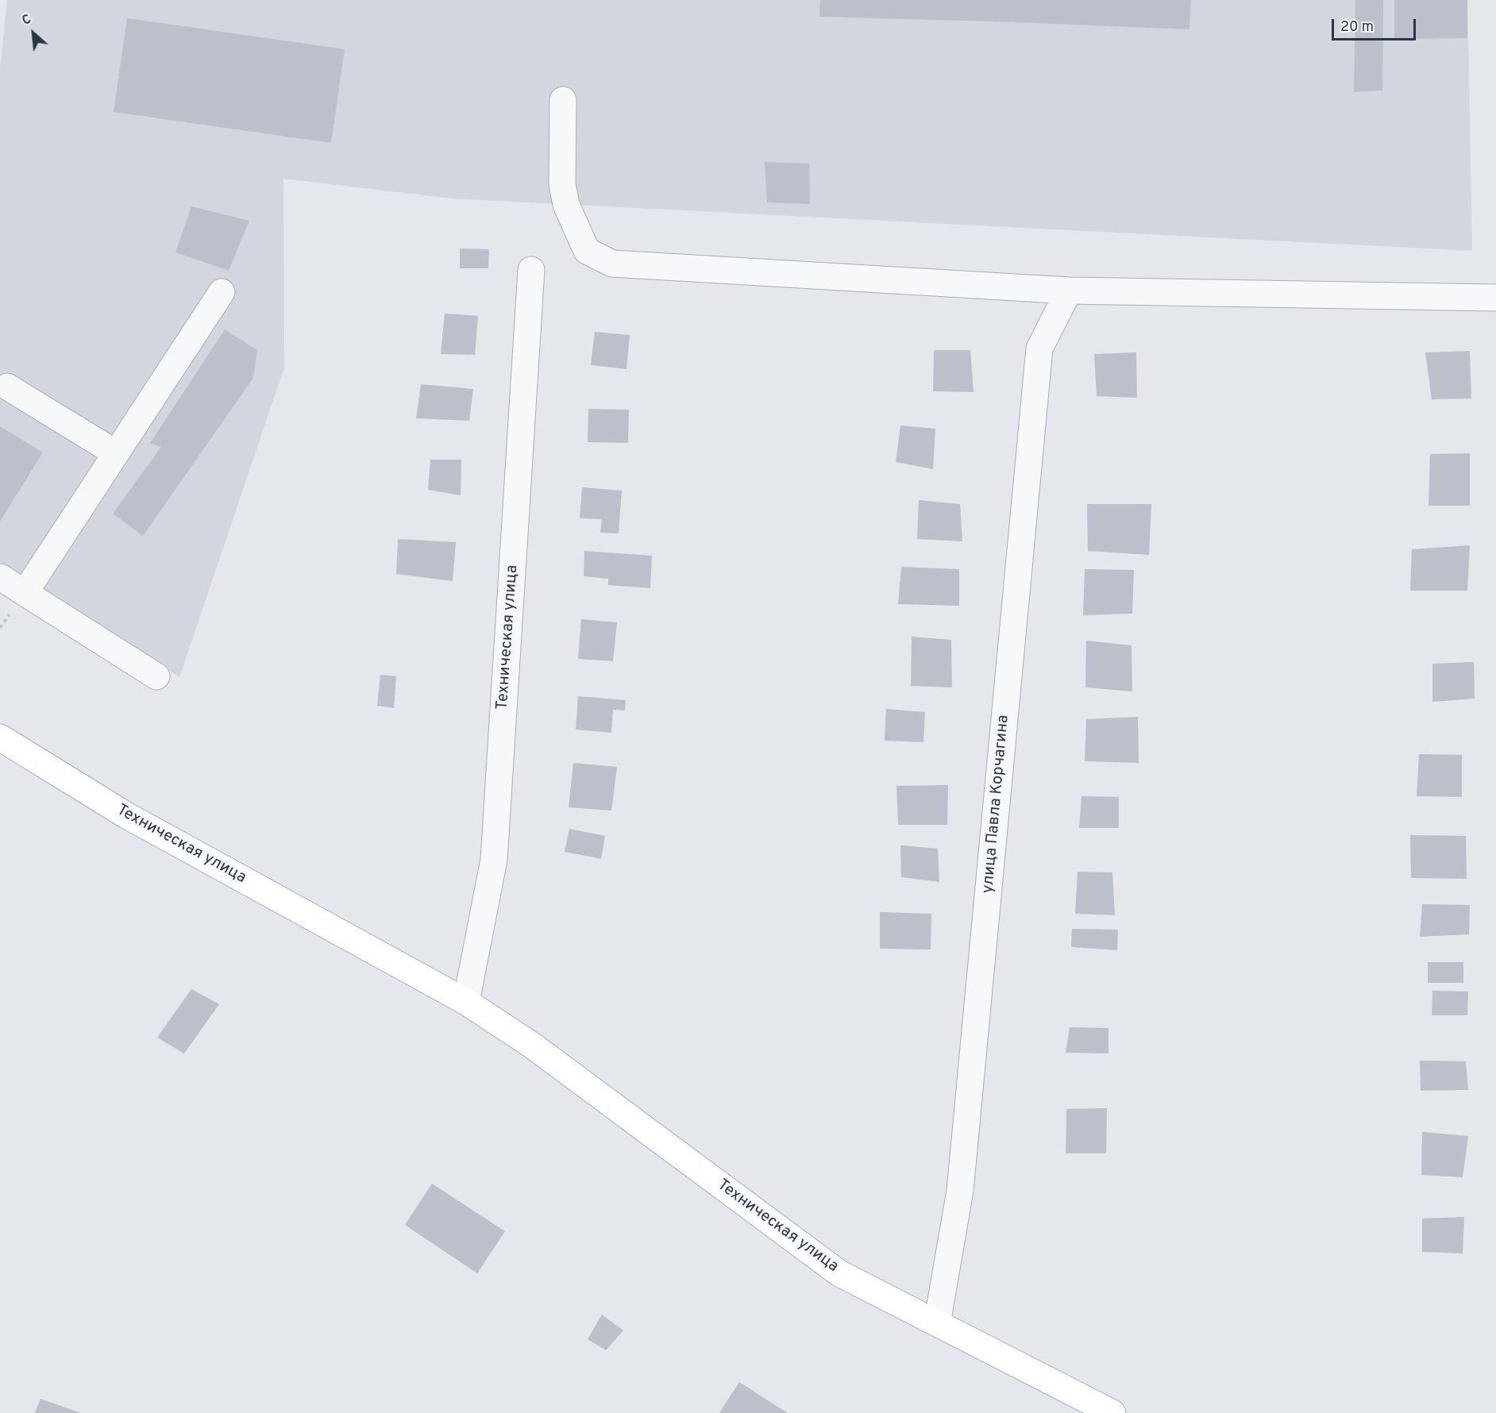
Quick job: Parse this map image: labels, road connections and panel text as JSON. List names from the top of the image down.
{
  "streets": {
    "main road": ["Техническая улица"],
    "street": ["улица Павла Корчагина"]
  },
  "crossings": [
    ["Техническая улица", "улица Павла Корчагина"]
  ],
  "scale_bar": "20 m",
  "north": "top left"
}
